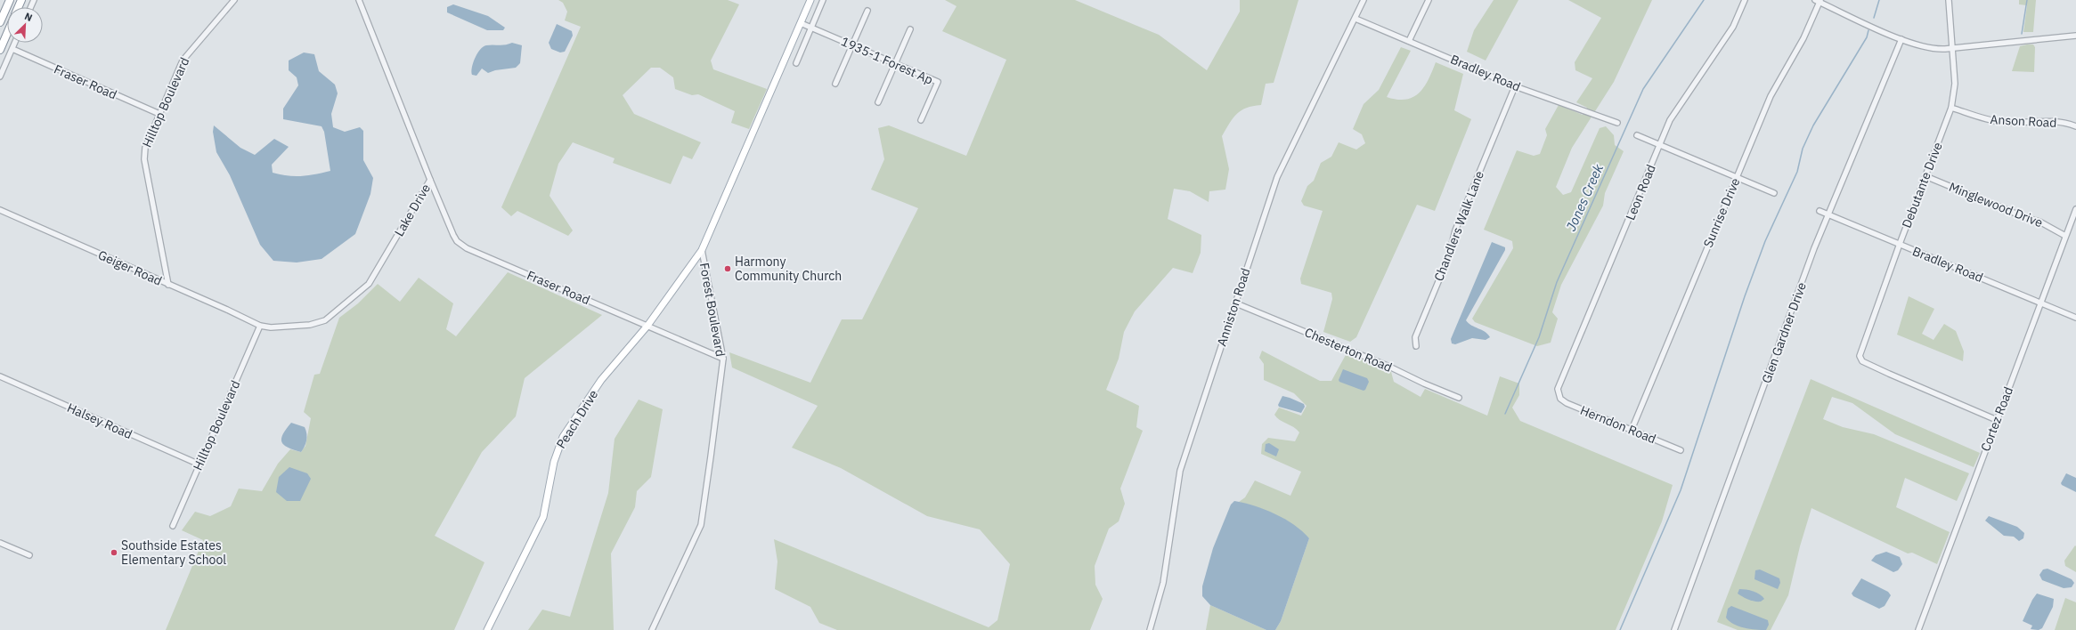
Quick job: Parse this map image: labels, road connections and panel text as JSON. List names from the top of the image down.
{
  "streets": {
    "main road": ["Forest Boulevard", "Peach Drive"],
    "street": [
      "1935-1 Forest Ap",
      "Bradley Road",
      "Fraser Road",
      "Hilltop Boulevard",
      "Anson Road",
      "Debutante Drive",
      "Leon Road",
      "Minglewood Drive",
      "Lake Drive",
      "Sunrise Drive",
      "Chandlers Walk Lane",
      "Geiger Road",
      "Anniston Road",
      "Glen Gardner Drive",
      "Chesterton Road",
      "Cortez Road",
      "Halsey Road",
      "Herndon Road"
    ]
  },
  "crossings": [
    ["1935-1 Forest Ap", "Forest Boulevard"],
    ["Bradley Road", "Debutante Drive"],
    ["Bradley Road", "Chandlers Walk Lane"],
    ["Bradley Road", "Anniston Road"],
    ["Bradley Road", "Glen Gardner Drive"],
    ["Bradley Road", "Cortez Road"],
    ["Fraser Road", "Hilltop Boulevard"],
    ["Fraser Road", "Lake Drive"],
    ["Fraser Road", "Forest Boulevard"],
    ["Fraser Road", "Peach Drive"],
    ["Hilltop Boulevard", "Lake Drive"],
    ["Hilltop Boulevard", "Geiger Road"],
    ["Hilltop Boulevard", "Halsey Road"],
    ["Anson Road", "Debutante Drive"],
    ["Debutante Drive", "Minglewood Drive"],
    ["Debutante Drive", "Cortez Road"],
    ["Leon Road", "Herndon Road"],
    ["Minglewood Drive", "Cortez Road"],
    ["Lake Drive", "Geiger Road"],
    ["Sunrise Drive", "Herndon Road"],
    ["Anniston Road", "Chesterton Road"],
    ["Forest Boulevard", "Peach Drive"]
  ],
  "water": ["Jones Creek"],
  "places": ["Harmony Community Church", "Southside Estates Elementary School"],
  "north": "top right"
}
